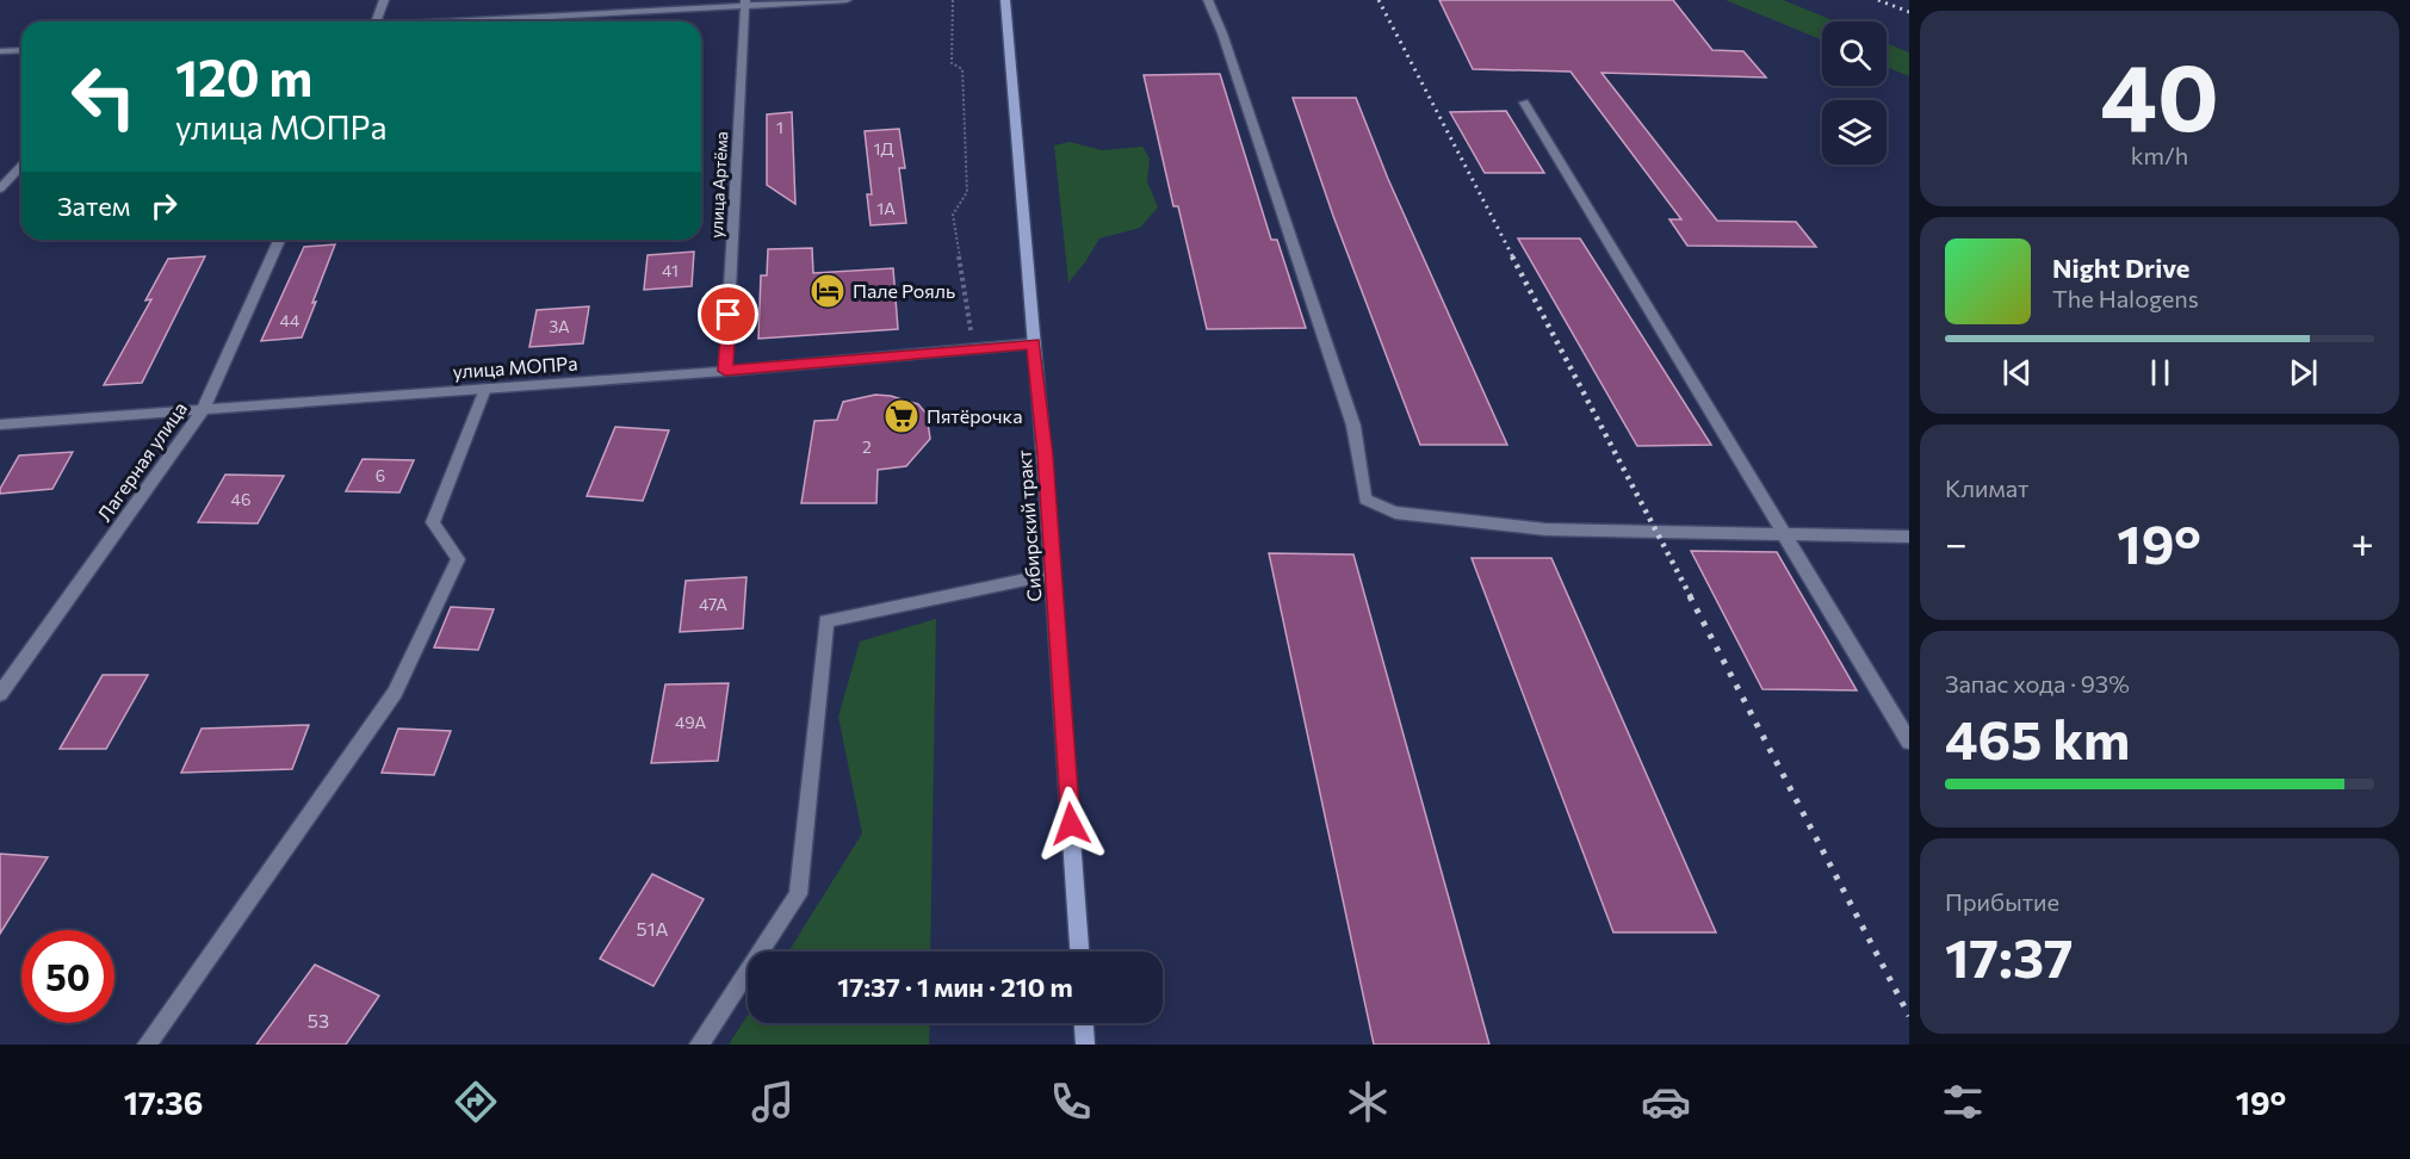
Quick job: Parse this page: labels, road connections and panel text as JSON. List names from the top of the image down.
{
  "streets": {
    "main road": ["Сибирский тракт"],
    "street": ["улица Артёма", "улица МОПРа", "Лагерная улица"]
  },
  "crossings": [
    ["улица Артёма", "улица МОПРа"],
    ["улица МОПРа", "Лагерная улица"],
    ["улица МОПРа", "Сибирский тракт"]
  ],
  "places": {
    "hotel": ["Пале Рояль"],
    "supermarket": ["Пятёрочка"]
  },
  "house_numbers": [
    "1",
    "1Д",
    "1А",
    "41",
    "44",
    "3А",
    "2",
    "6",
    "46",
    "47А",
    "49А",
    "51А",
    "53"
  ],
  "page": {
    "tile": [
      ["40", "km/h"],
      "Климат",
      ["Запас хода · 93%", "465 km"],
      ["Прибытие", "17:37"]
    ],
    "turn": ["120 m", "улица МОПРа"],
    "then": "Затем",
    "song": ["Night Drive", "The Halogens"],
    "heat": ["−", "19°", "+"],
    "limit": "50",
    "trip": "17:37 · 1 мин · 210 m",
    "tabs": ["17:36", "19°"]
  }
}
